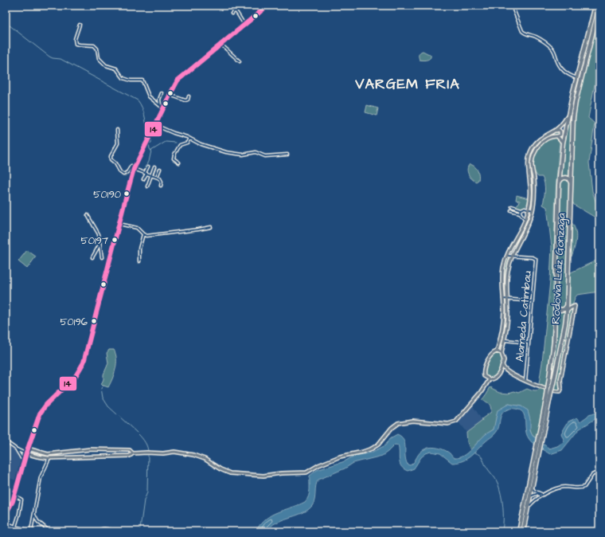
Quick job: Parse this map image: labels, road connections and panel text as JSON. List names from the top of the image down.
{
  "streets": {
    "highway": ["Rodovia Luiz Gonzaga"],
    "street": ["Alameda Catimbau"]
  },
  "districts": ["VARGEM FRIA"],
  "places": ["50190", "50197", "50196"],
  "lines": ["transit line 14"]
}
